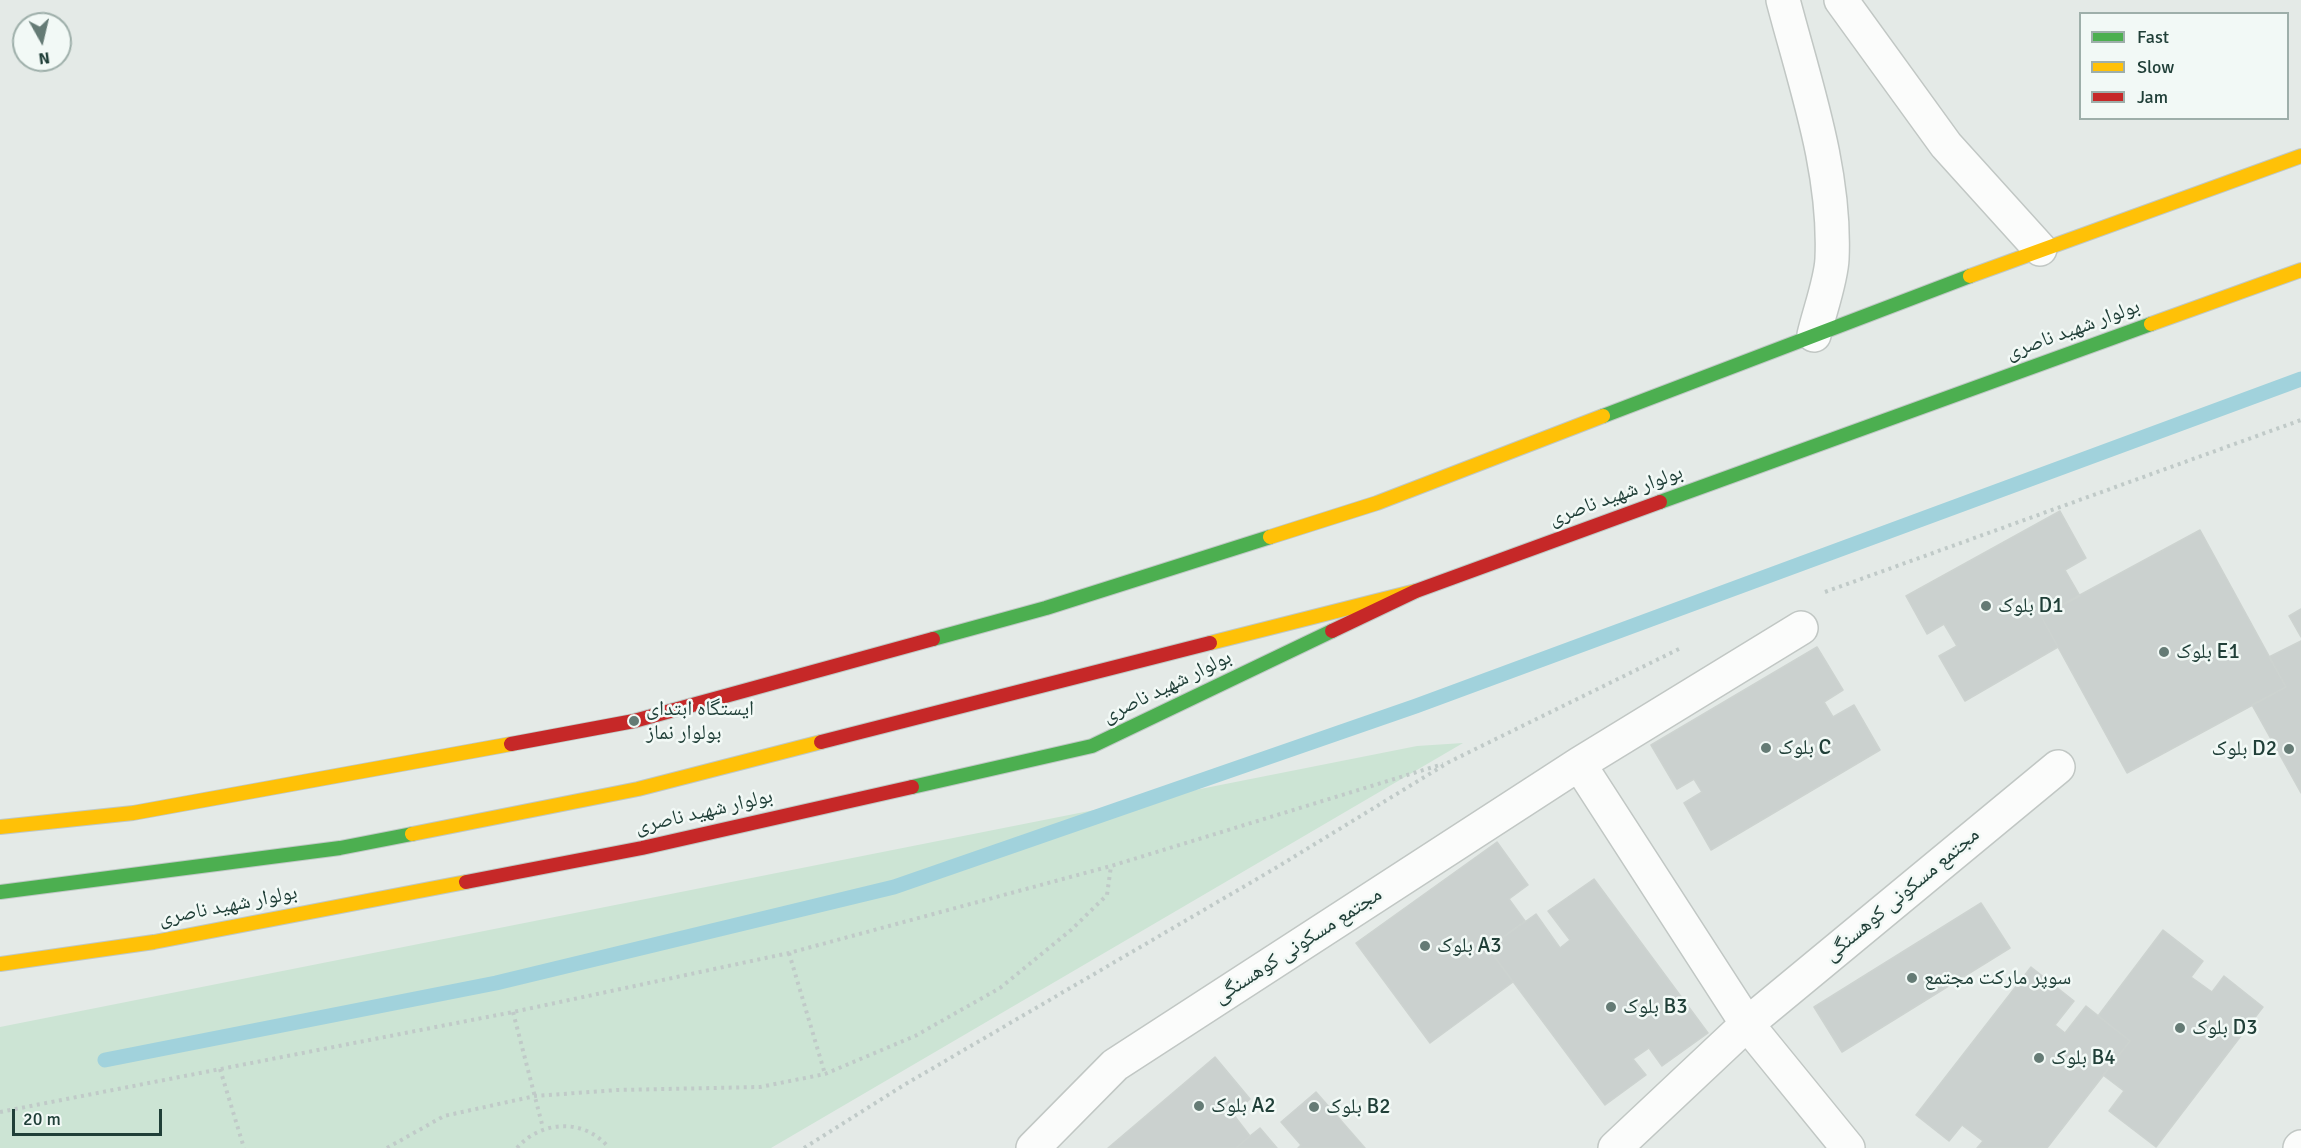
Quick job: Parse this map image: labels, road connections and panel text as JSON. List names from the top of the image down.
{
  "streets": {
    "main road": ["بولوار شهید ناصری"],
    "street": ["مجتمع مسکونی کوهسنگی"]
  },
  "places": [
    "بلوک D1",
    "بلوک E1",
    "ایستگاه ابتدای بولوار نماز",
    "بلوک C",
    "بلوک D2",
    "بلوک A3",
    "سوپر مارکت مجتمع",
    "بلوک B3",
    "بلوک D3",
    "بلوک B4",
    "بلوک A2",
    "بلوک B2"
  ],
  "legend": ["Fast", "Slow", "Jam"],
  "scale_bar": "20 m",
  "north": "bottom"
}
